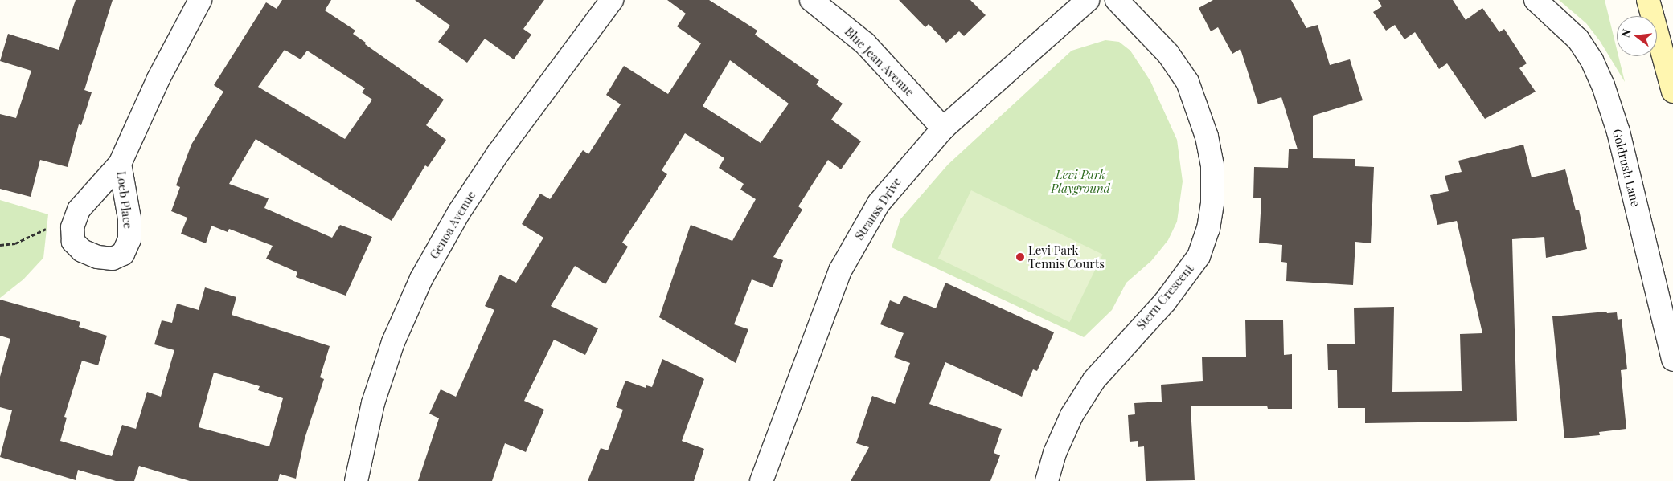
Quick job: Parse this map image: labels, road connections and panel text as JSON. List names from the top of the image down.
{
  "streets": {
    "street": [
      "Blue Jean Avenue",
      "Goldrush Lane",
      "Loeb Place",
      "Strauss Drive",
      "Genoa Avenue",
      "Stern Crescent"
    ]
  },
  "crossings": [
    ["Blue Jean Avenue", "Strauss Drive"]
  ],
  "parks": ["Levi Park Playground"],
  "places": ["Levi Park Tennis Courts"],
  "north": "left"
}
